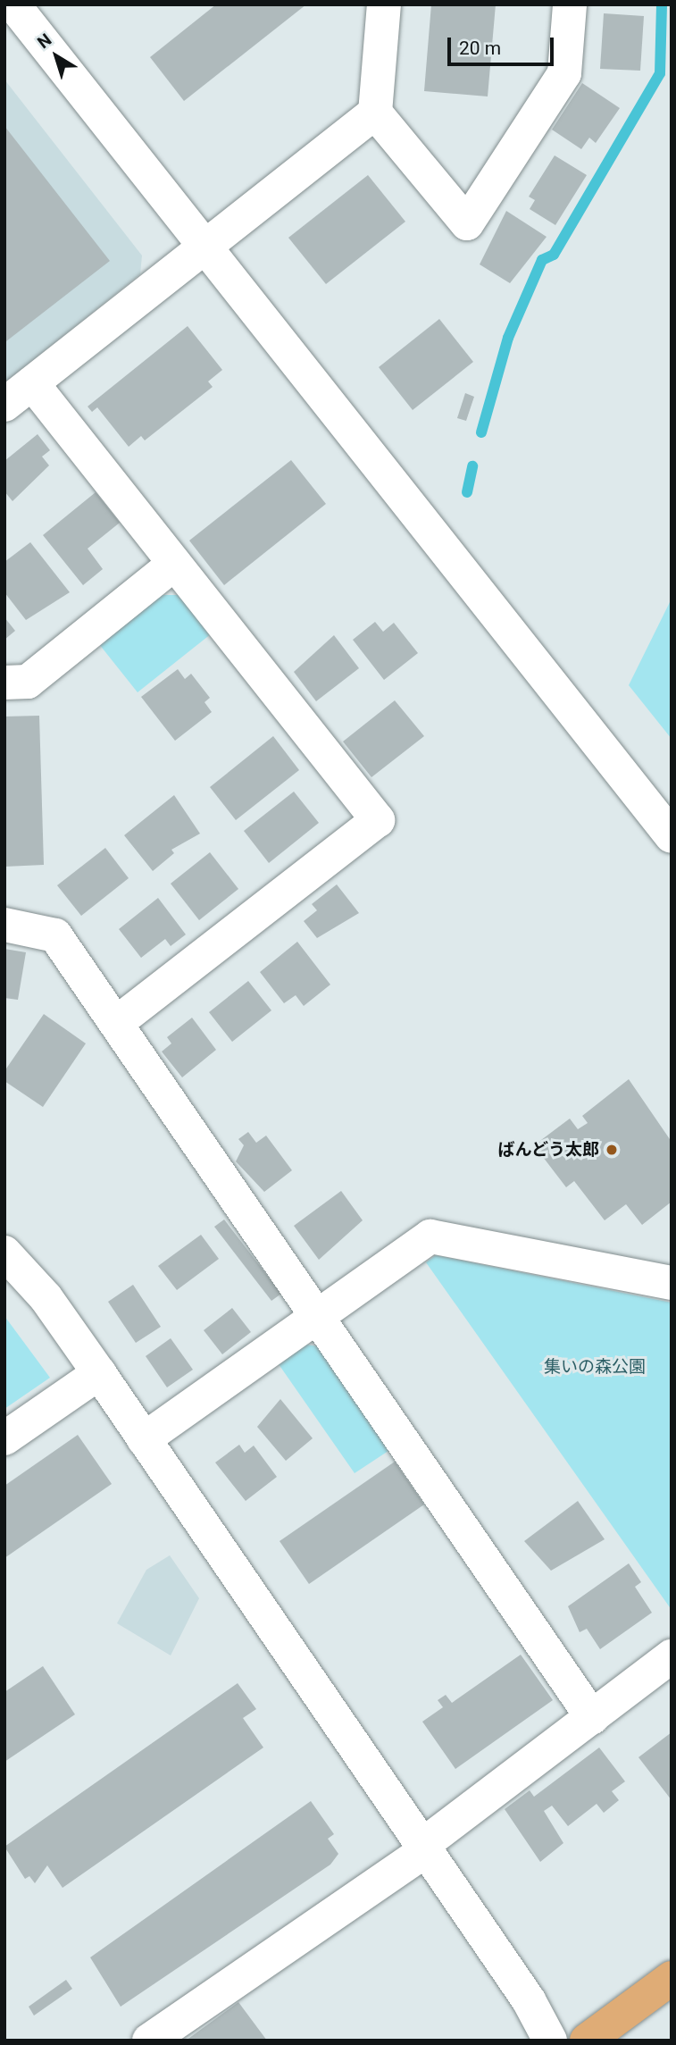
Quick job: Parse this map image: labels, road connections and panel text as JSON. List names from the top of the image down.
{
  "parks": ["集いの森公園"],
  "places": ["ばんどう太郎"],
  "scale_bar": "20 m",
  "north": "top left"
}
